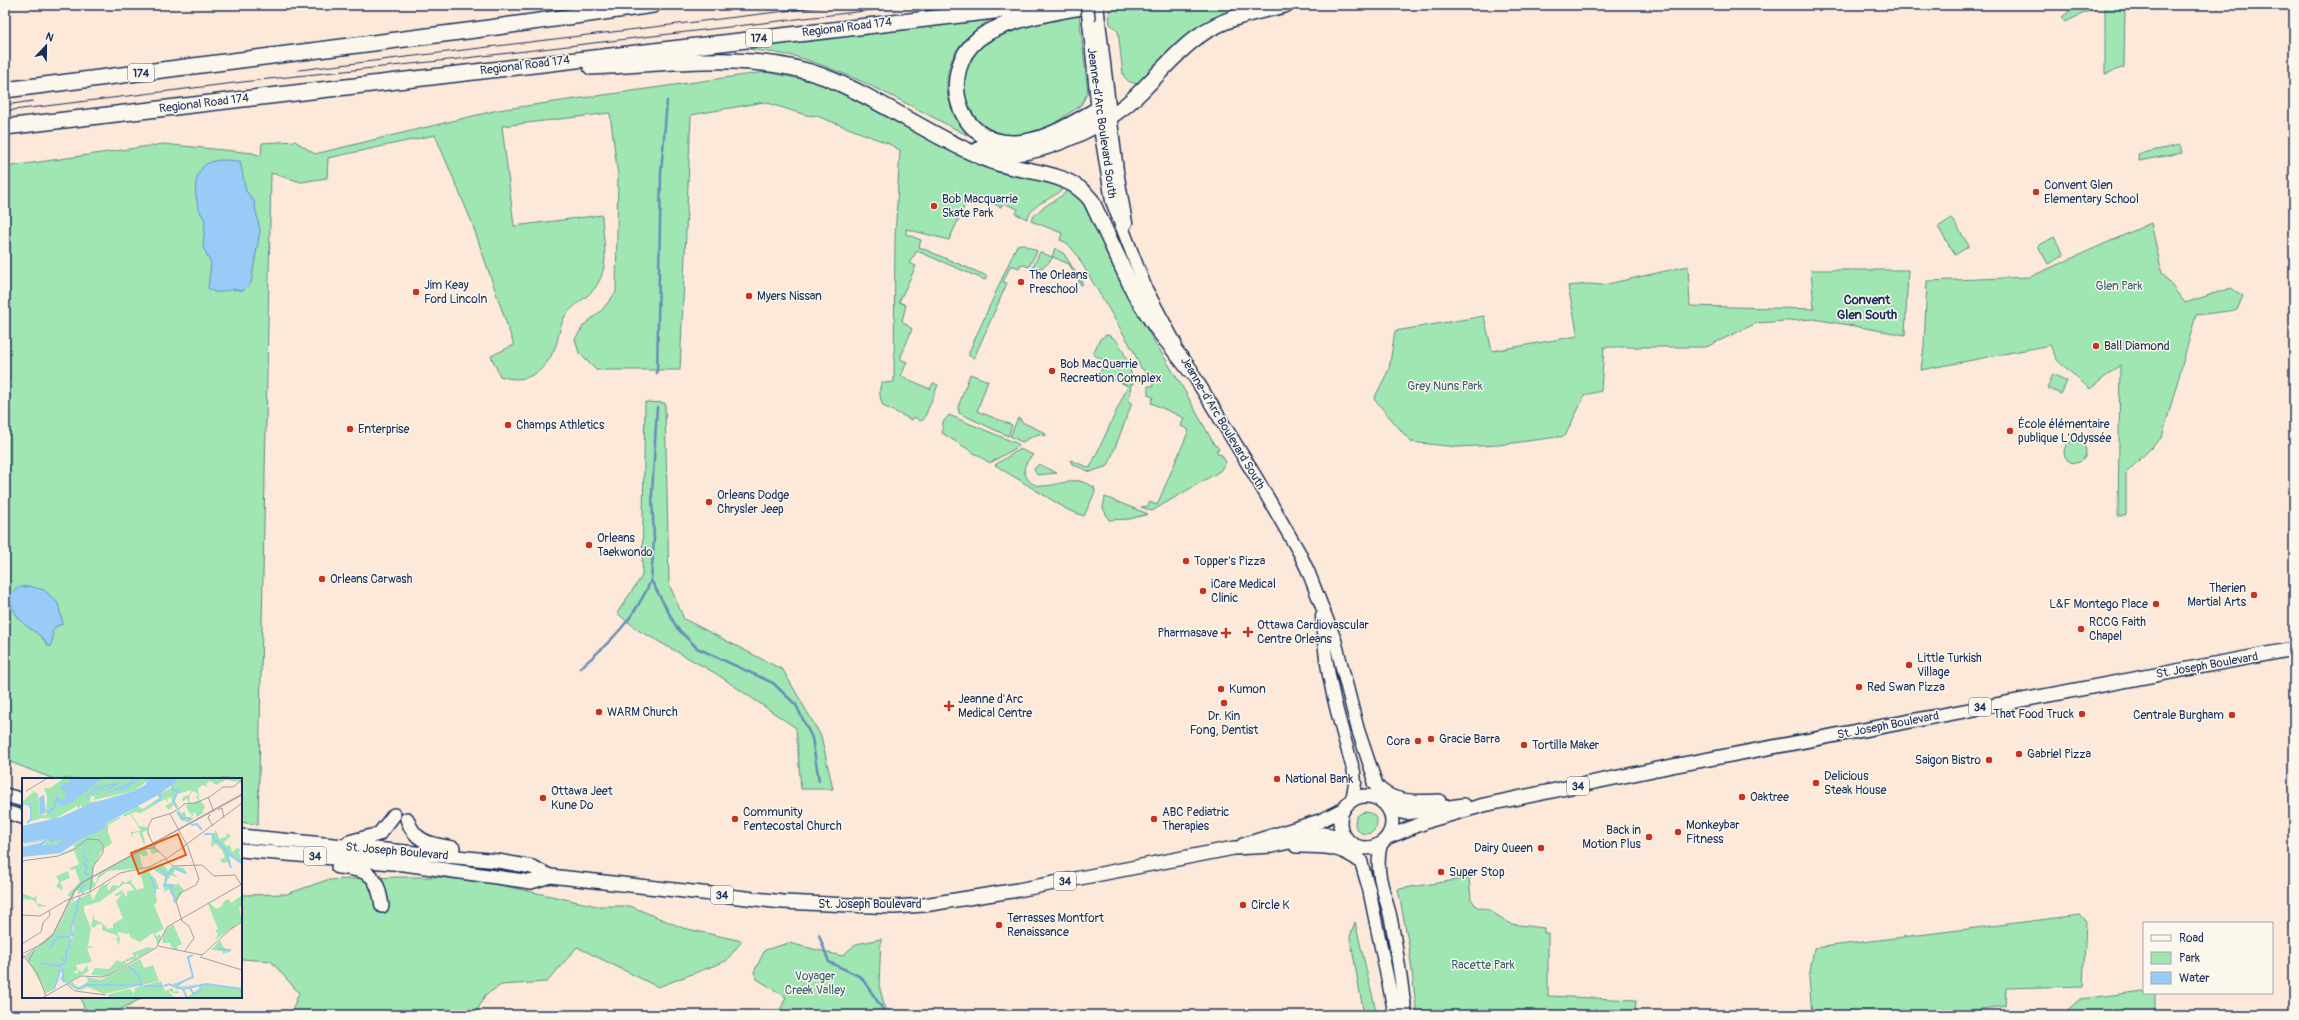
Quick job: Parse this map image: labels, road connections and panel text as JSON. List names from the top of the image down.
{
  "streets": {
    "highway": ["Regional Road 174", "174"],
    "main road": ["Jeanne-d'Arc Boulevard South", "St. Joseph Boulevard", "34"]
  },
  "crossings": [
    ["Jeanne-d'Arc Boulevard South", "St. Joseph Boulevard"],
    ["Jeanne-d'Arc Boulevard South", "34"],
    ["St. Joseph Boulevard", "34"]
  ],
  "districts": ["Convent Glen South"],
  "parks": [
    "Glen Park",
    "Grey Nuns Park",
    "Racette Park",
    "Voyager Creek Valley"
  ],
  "places": {
    "other": [
      "Convent Glen Elementary School",
      "Bob Macquarrie Skate Park",
      "The Orleans Preschool",
      "Jim Keay Ford Lincoln",
      "Myers Nissan",
      "Ball Diamond",
      "Bob MacQuarrie Recreation Complex",
      "Champs Athletics",
      "Enterprise",
      "École élémentaire publique L'Odyssée",
      "Orleans Dodge Chrysler Jeep",
      "Orleans Taekwondo",
      "Topper's Pizza",
      "Orleans Carwash",
      "iCare Medical Clinic",
      "Therien Martial Arts",
      "L&F Montego Place",
      "RCCG Faith Chapel",
      "Little Turkish Village",
      "Red Swan Pizza",
      "Kumon",
      "Dr. Kin Fong, Dentist",
      "WARM Church",
      "That Food Truck",
      "Centrale Burgham",
      "Gracie Barra",
      "Cora",
      "Tortilla Maker",
      "Gabriel Pizza",
      "Saigon Bistro",
      "National Bank",
      "Delicious Steak House",
      "Oaktree",
      "Ottawa Jeet Kune Do",
      "Community Pentecostal Church",
      "ABC Pediatric Therapies",
      "Monkeybar Fitness",
      "Back in Motion Plus",
      "Dairy Queen",
      "Super Stop",
      "Circle K",
      "Terrasses Montfort Renaissance"
    ],
    "health": ["Ottawa Cardiovascular Centre Orleans", "Pharmasave", "Jeanne d'Arc Medical Centre"]
  },
  "legend": ["Road", "Park", "Water"],
  "north": "top"
}
